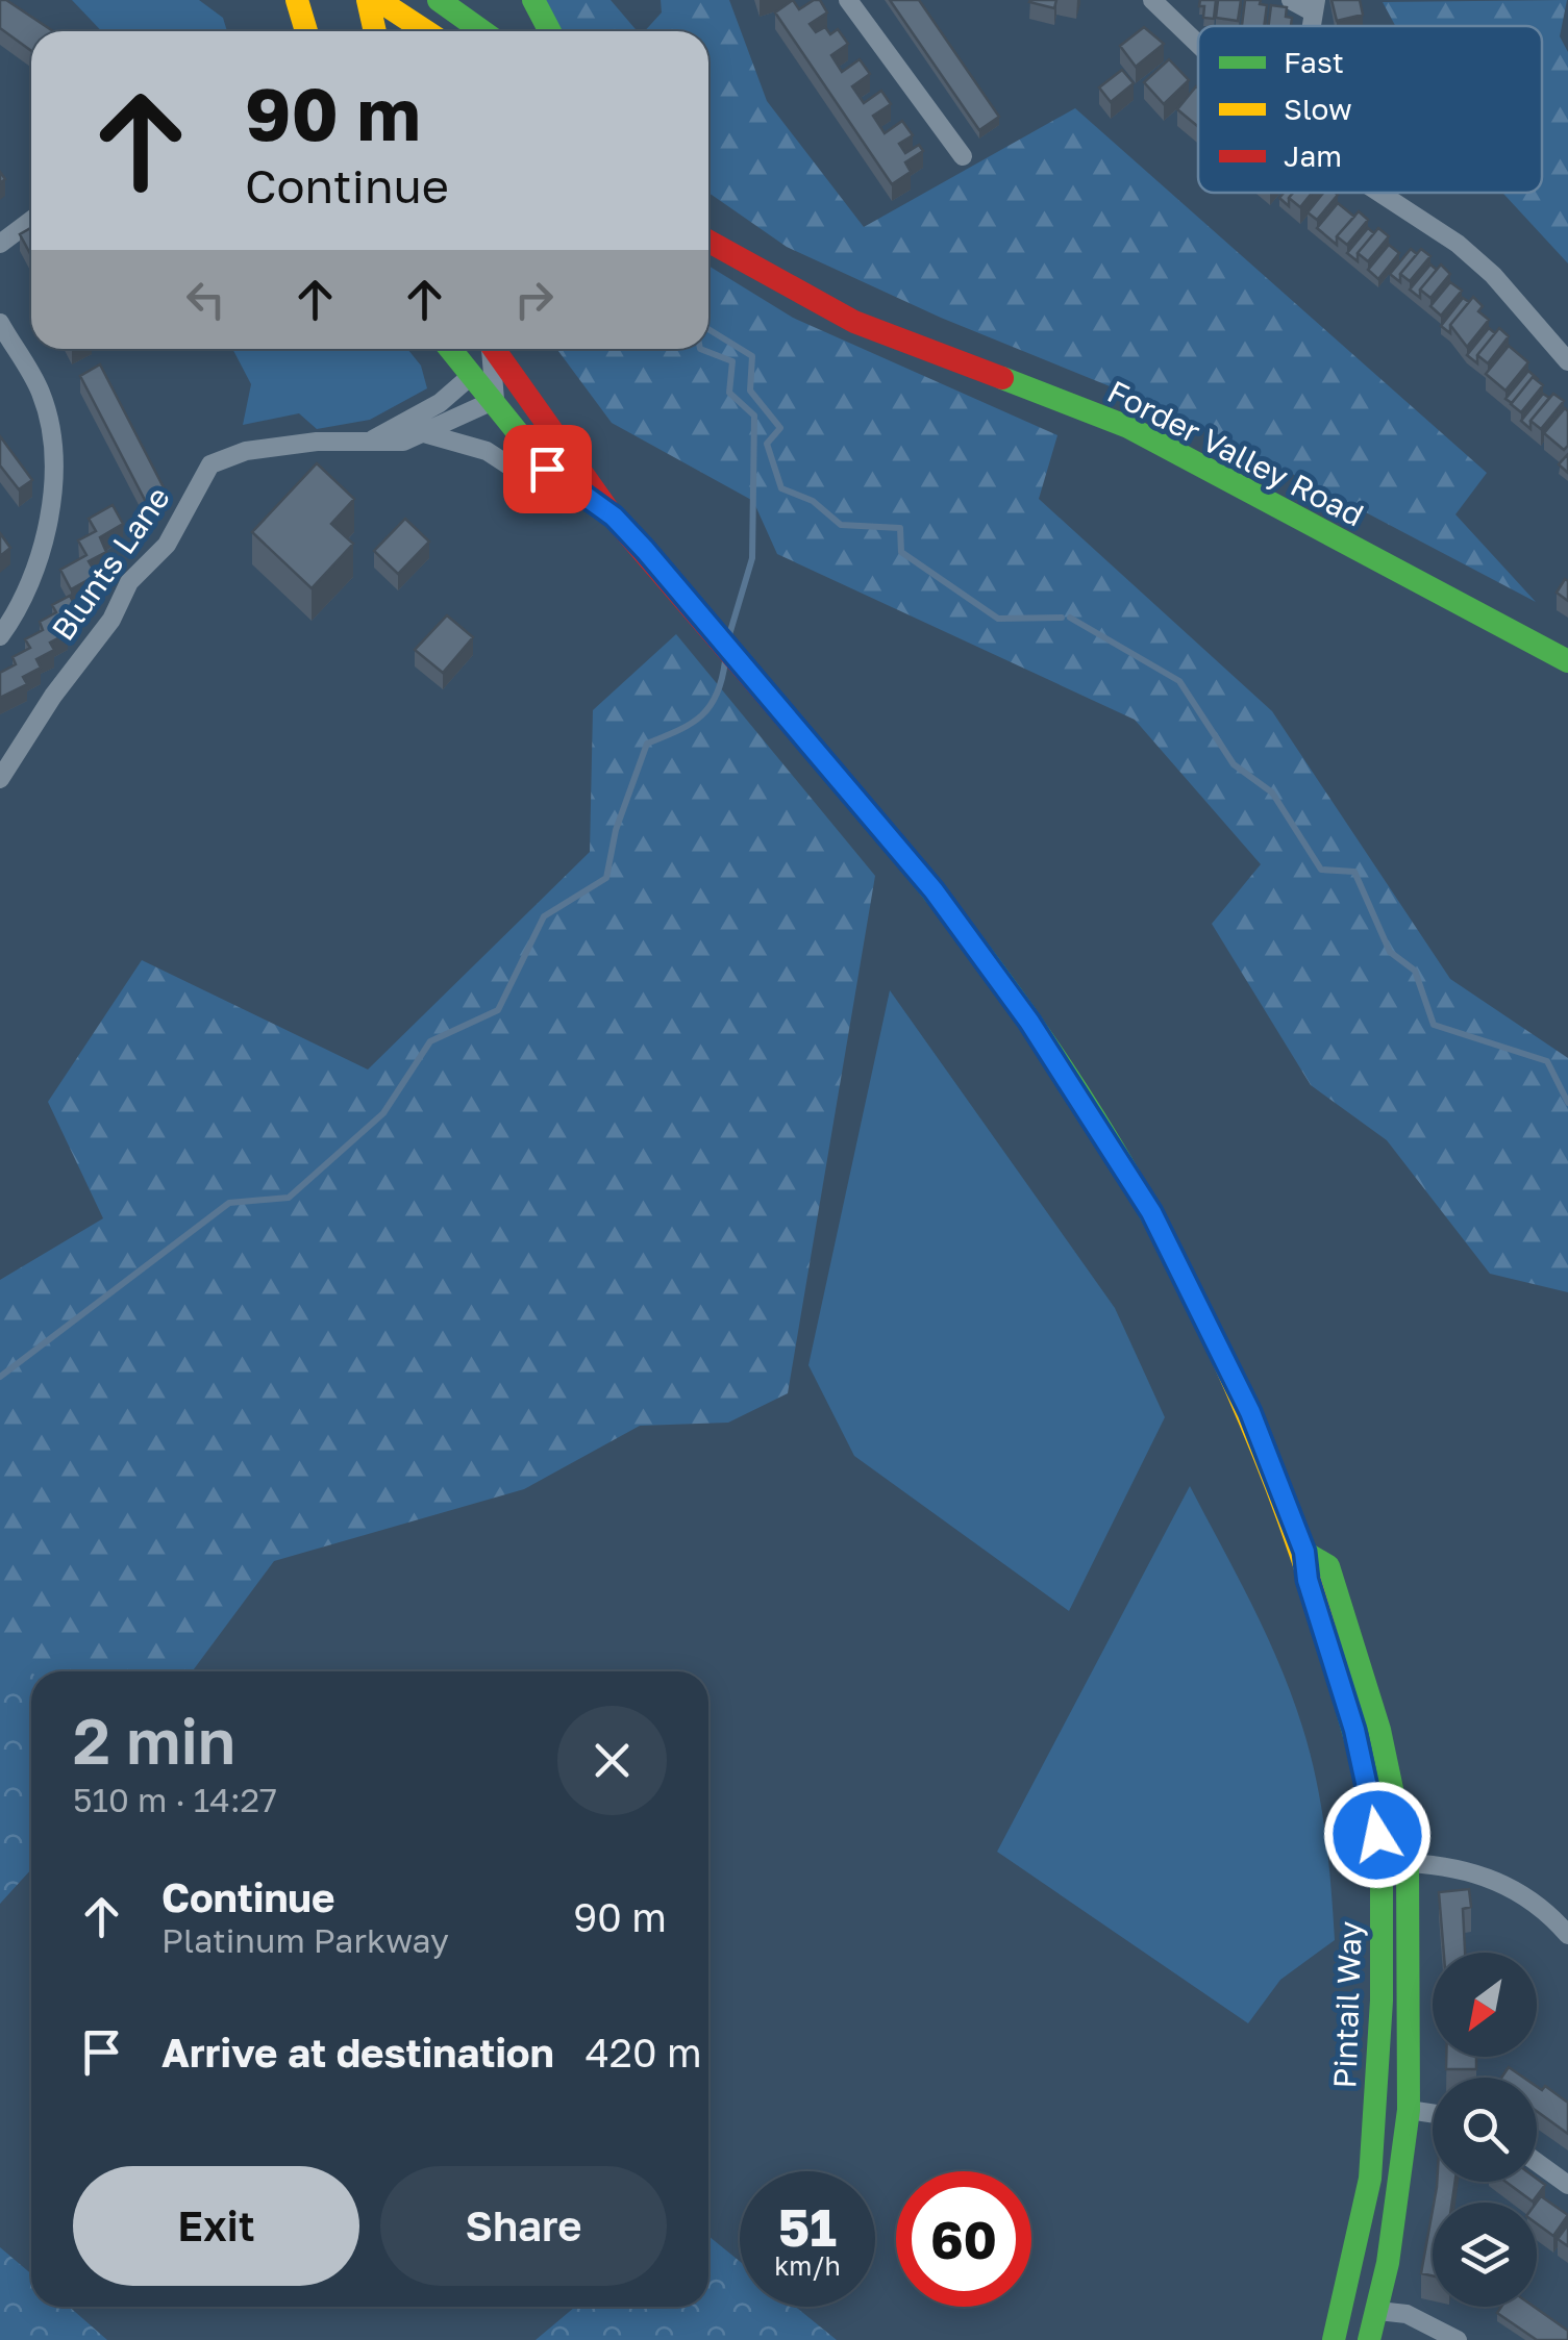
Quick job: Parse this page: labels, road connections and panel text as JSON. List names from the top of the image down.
{
  "streets": {
    "main road": ["Forder Valley Road", "Pintail Way"],
    "street": ["Blunts Lane"]
  },
  "legend": ["Fast", "Slow", "Jam"],
  "north": "bottom left",
  "page": {
    "turn": ["90 m", "Continue"],
    "heading": ["2 min", "510 m · 14:27"],
    "list": [
      {
        "name": "Continue",
        "note": "Platinum Parkway",
        "value": "90 m"
      },
      {
        "name": "Arrive at destination",
        "value": "420 m"
      }
    ],
    "buttons": ["Exit", "Share"],
    "speed": "51 km/h",
    "limit": "60"
  }
}
